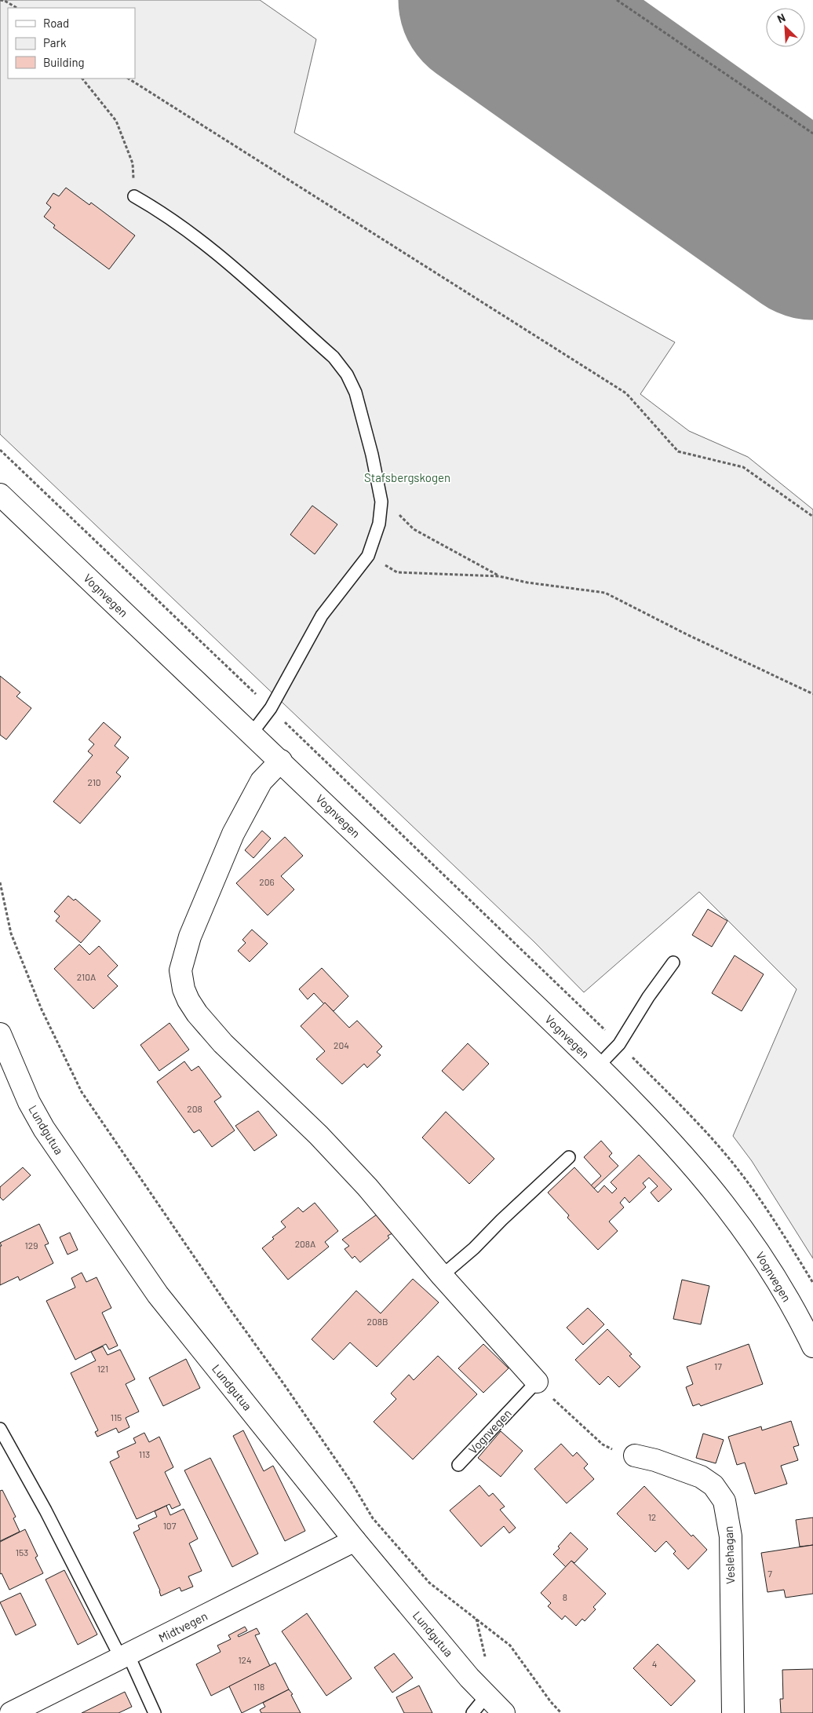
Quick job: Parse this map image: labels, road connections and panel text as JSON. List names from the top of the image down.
{
  "streets": {
    "street": [
      "Vognvegen",
      "Lundgutua",
      "Veslehagan",
      "Midtvegen"
    ]
  },
  "crossings": [
    ["Lundgutua", "Midtvegen"]
  ],
  "parks": ["Stafsbergskogen"],
  "house_numbers": [
    "210",
    "206",
    "210A",
    "204",
    "208",
    "208A",
    "129",
    "208B",
    "17",
    "121",
    "115",
    "113",
    "12",
    "107",
    "153",
    "7",
    "8",
    "124",
    "4",
    "118"
  ],
  "legend": ["Road", "Park", "Building"],
  "north": "top left"
}
